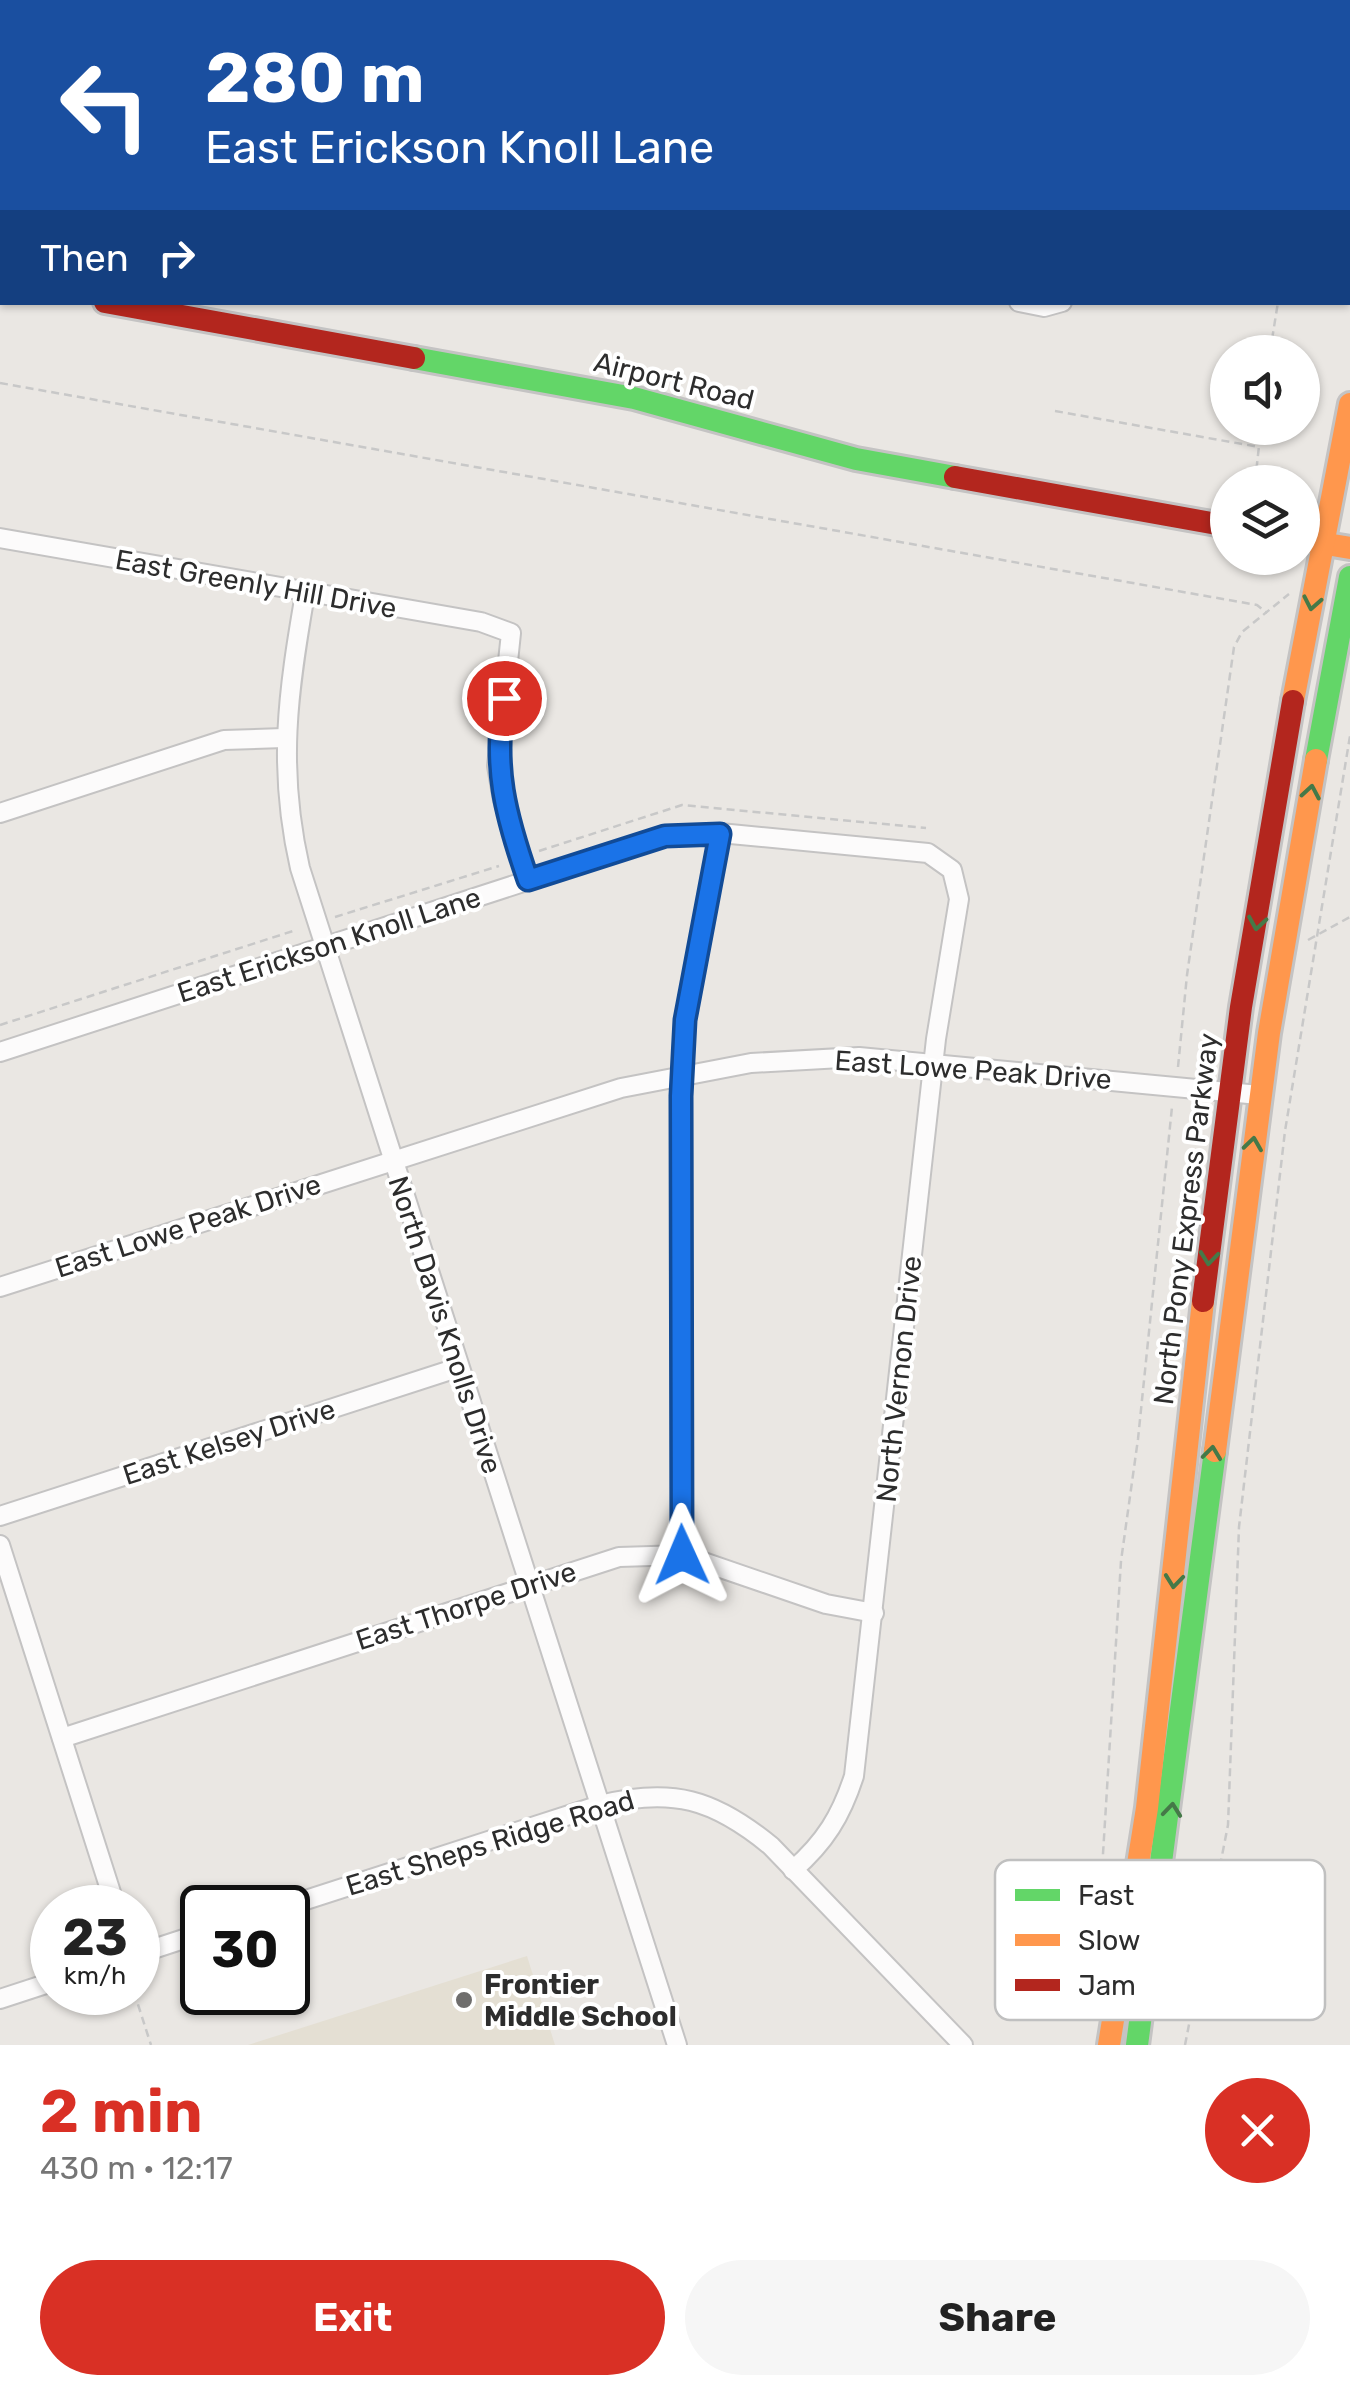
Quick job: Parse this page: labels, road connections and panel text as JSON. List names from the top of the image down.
{
  "streets": {
    "main road": ["Airport Road", "North Pony Express Parkway"],
    "street": [
      "East Greenly Hill Drive",
      "East Erickson Knoll Lane",
      "East Lowe Peak Drive",
      "North Davis Knolls Drive",
      "North Vernon Drive",
      "East Kelsey Drive",
      "East Thorpe Drive",
      "East Sheps Ridge Road"
    ]
  },
  "crossings": [
    ["East Greenly Hill Drive", "East Erickson Knoll Lane"],
    ["East Greenly Hill Drive", "North Davis Knolls Drive"],
    ["East Erickson Knoll Lane", "North Davis Knolls Drive"],
    ["East Erickson Knoll Lane", "North Vernon Drive"],
    ["East Lowe Peak Drive", "North Pony Express Parkway"],
    ["East Lowe Peak Drive", "North Davis Knolls Drive"],
    ["East Lowe Peak Drive", "North Vernon Drive"],
    ["North Davis Knolls Drive", "East Kelsey Drive"],
    ["North Davis Knolls Drive", "East Thorpe Drive"],
    ["North Davis Knolls Drive", "East Sheps Ridge Road"],
    ["North Vernon Drive", "East Thorpe Drive"],
    ["North Vernon Drive", "East Sheps Ridge Road"]
  ],
  "places": ["Frontier Middle School"],
  "legend": ["Fast", "Slow", "Jam"],
  "page": {
    "turn": ["280 m", "East Erickson Knoll Lane"],
    "then": "Then",
    "speed": "23 km/h",
    "limit": "30",
    "heading": ["2 min", "430 m · 12:17"],
    "buttons": ["Exit", "Share"]
  }
}
